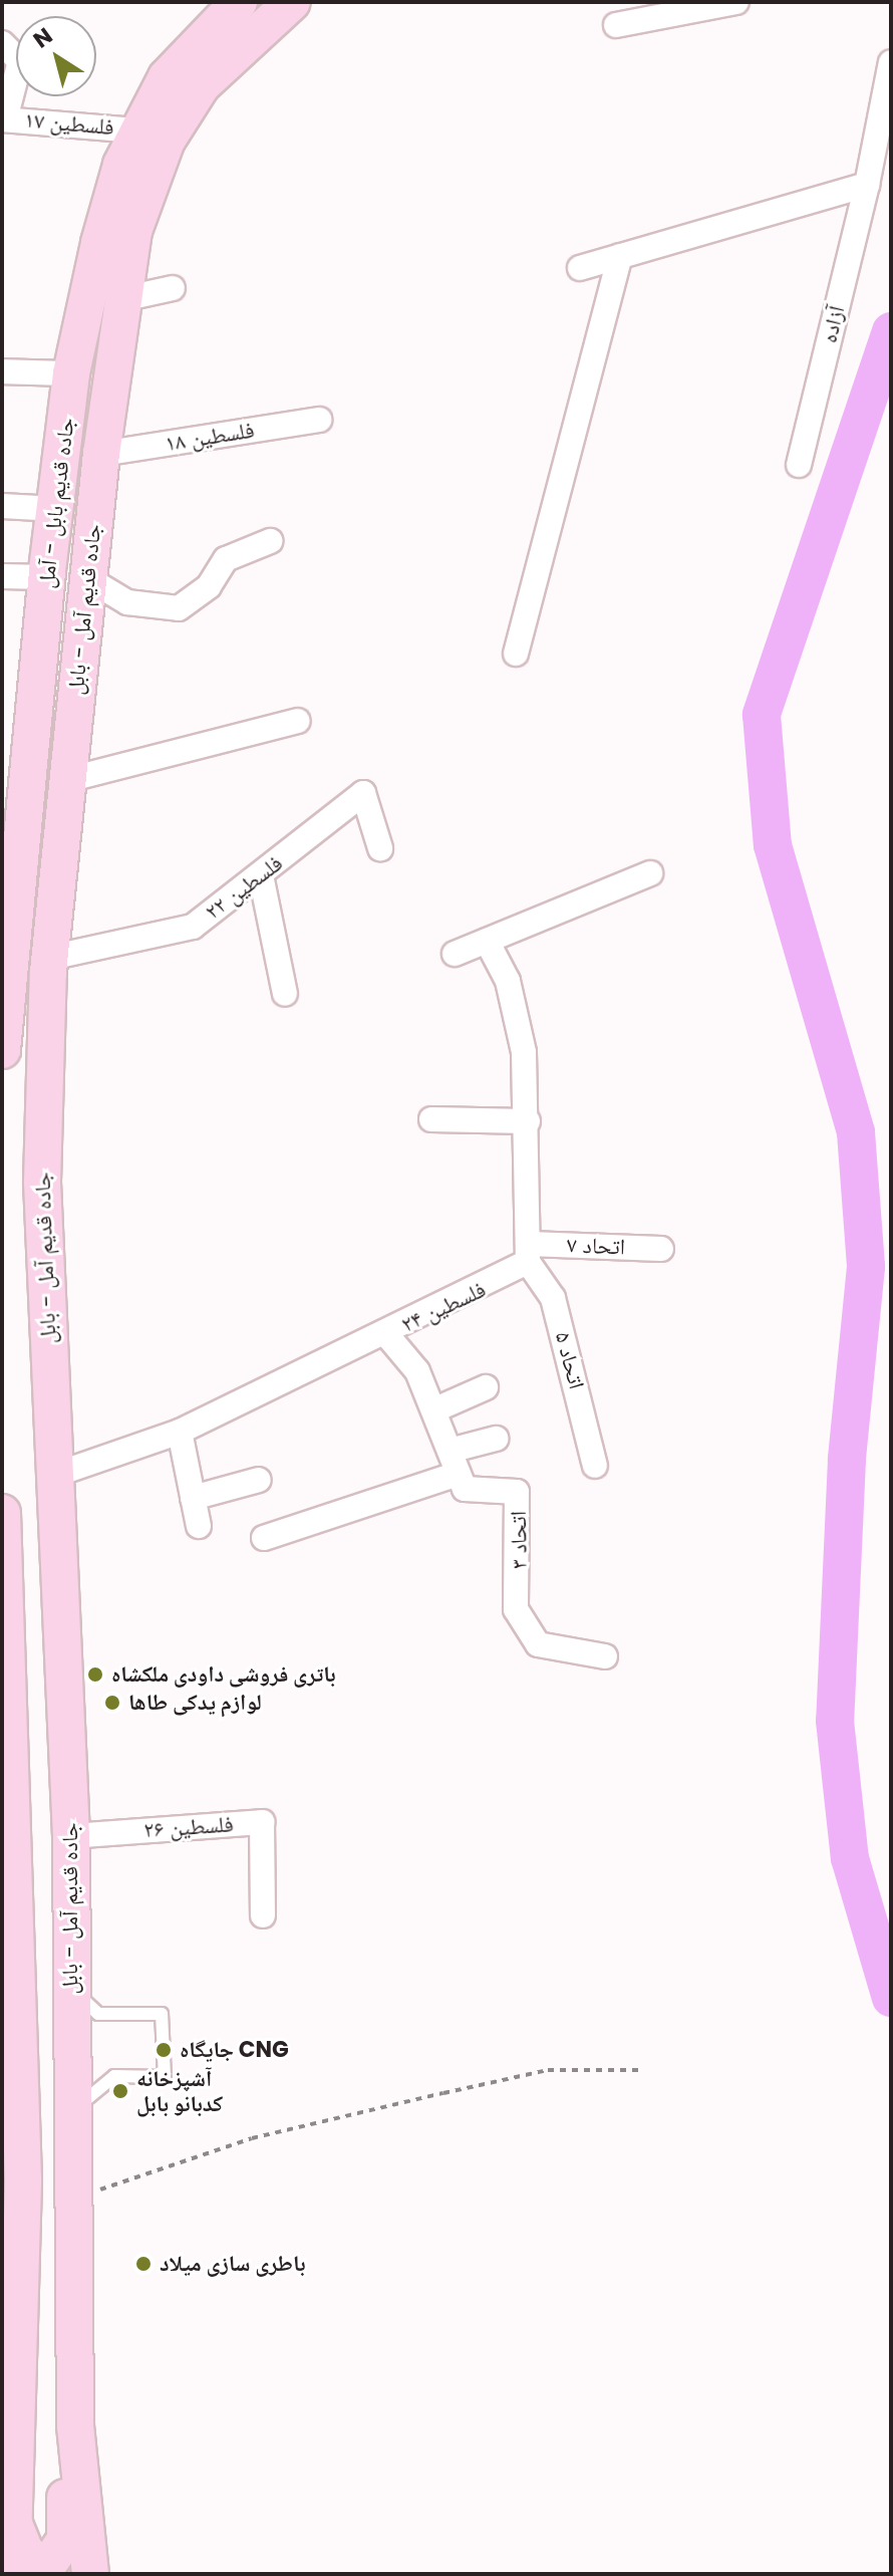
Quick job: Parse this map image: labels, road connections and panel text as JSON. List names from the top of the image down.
{
  "streets": {
    "main road": ["جاده قدیم بابل - آمل", "جاده قدیم آمل - بابل"],
    "street": [
      "فلسطین ۱۷",
      "آزاده",
      "فلسطین ۱۸",
      "فلسطین ۲۲",
      "اتحاد ۷",
      "فلسطین ۲۴",
      "اتحاد ۵",
      "اتحاد ۳",
      "فلسطين ٢۶"
    ]
  },
  "crossings": [
    ["فلسطین ۱۷", "جاده قدیم بابل - آمل"],
    ["فلسطین ۱۸", "جاده قدیم آمل - بابل"],
    ["جاده قدیم آمل - بابل", "فلسطین ۲۲"],
    ["جاده قدیم آمل - بابل", "فلسطین ۲۴"],
    ["جاده قدیم آمل - بابل", "فلسطين ٢۶"],
    ["اتحاد ۷", "فلسطین ۲۴"],
    ["اتحاد ۷", "اتحاد ۵"],
    ["فلسطین ۲۴", "اتحاد ۵"]
  ],
  "places": [
    "باتری فروشی داودی ملکشاه",
    "لوازم یدکی طاها",
    "جایگاه CNG",
    "آشپزخانه کدبانو بابل",
    "باطری سازی میلاد"
  ],
  "north": "top left"
}
